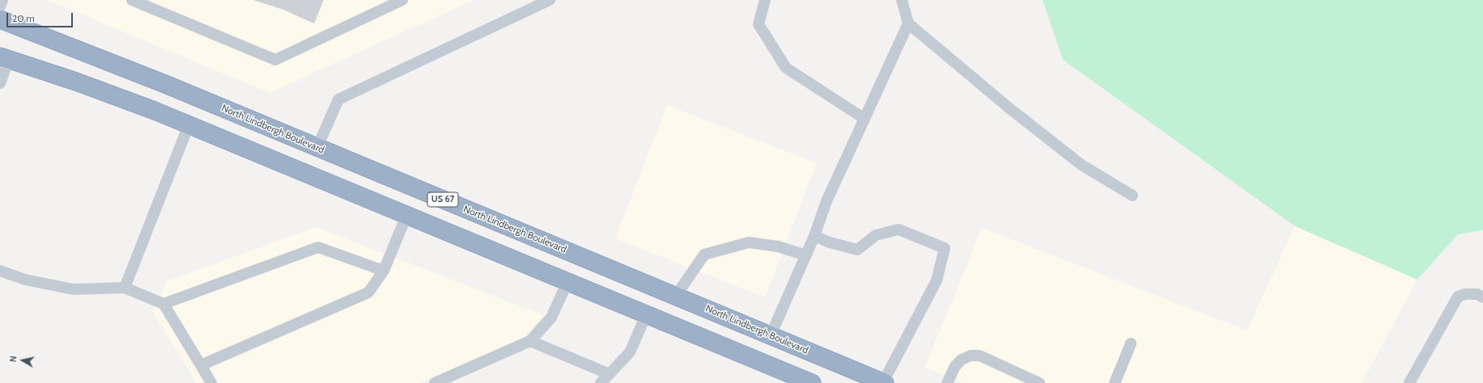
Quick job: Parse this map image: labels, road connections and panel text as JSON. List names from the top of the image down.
{
  "streets": {
    "highway": ["North Lindbergh Boulevard", "US 67"]
  },
  "scale_bar": "20 m",
  "north": "left"
}
